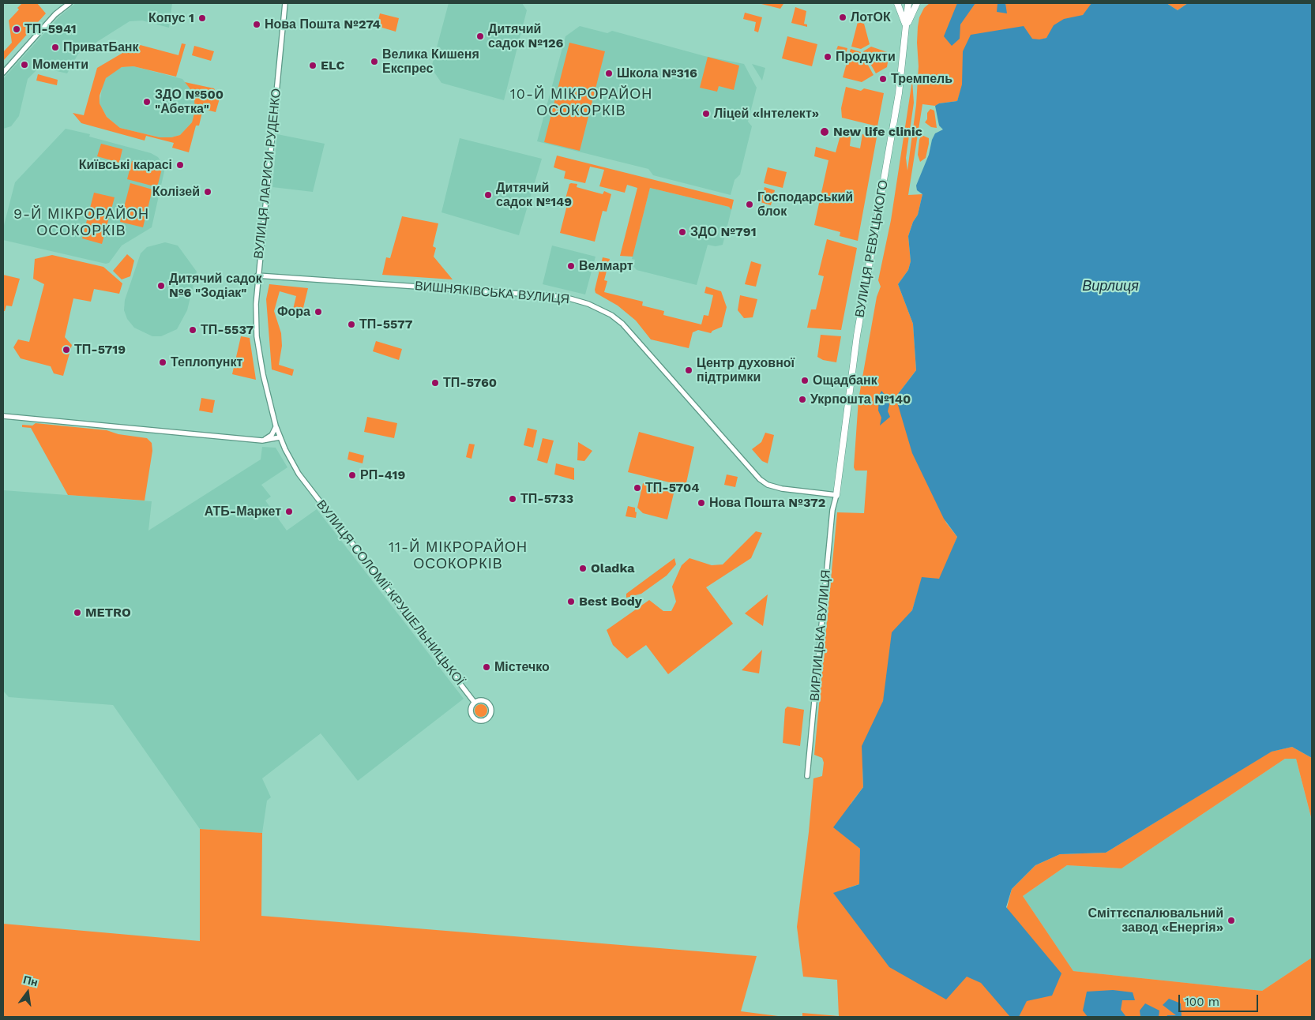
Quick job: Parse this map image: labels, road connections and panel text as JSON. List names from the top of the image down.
{
  "streets": {
    "street": [
      "ВУЛИЦЯ ЛАРИСИ РУДЕНКО",
      "ВУЛИЦЯ РЕВУЦЬКОГО",
      "ВИШНЯКІВСЬКА ВУЛИЦЯ",
      "ВУЛИЦЯ СОЛОМІЇ КРУШЕЛЬНИЦЬКОЇ",
      "ВИРЛИЦЬКА ВУЛИЦЯ"
    ]
  },
  "crossings": [
    ["ВУЛИЦЯ ЛАРИСИ РУДЕНКО", "ВИШНЯКІВСЬКА ВУЛИЦЯ"],
    ["ВУЛИЦЯ ЛАРИСИ РУДЕНКО", "ВУЛИЦЯ СОЛОМІЇ КРУШЕЛЬНИЦЬКОЇ"],
    ["ВУЛИЦЯ РЕВУЦЬКОГО", "ВИШНЯКІВСЬКА ВУЛИЦЯ"],
    ["ВУЛИЦЯ РЕВУЦЬКОГО", "ВИРЛИЦЬКА ВУЛИЦЯ"],
    ["ВИШНЯКІВСЬКА ВУЛИЦЯ", "ВИРЛИЦЬКА ВУЛИЦЯ"]
  ],
  "districts": ["10-Й МІКРОРАЙОН ОСОКОРКІВ", "9-Й МІКРОРАЙОН ОСОКОРКІВ", "11-Й МІКРОРАЙОН ОСОКОРКІВ"],
  "water": ["Вирлиця"],
  "places": [
    "ЛотОК",
    "Копус 1",
    "Нова Пошта №274",
    "ТП-5941",
    "Дитячий садок №126",
    "ПриватБанк",
    "Продукти",
    "Велика Кишеня Експрес",
    "Моменти",
    "ELC",
    "Школа №316",
    "Тремпель",
    "ЗДО №500 \"Абетка\"",
    "Ліцей «Інтелект»",
    "New life clinic",
    "Київські карасі",
    "Колізей",
    "Дитячий садок №149",
    "Господарський блок",
    "ЗДО №791",
    "Велмарт",
    "Дитячий садок №6 \"Зодіак\"",
    "Фора",
    "ТП-5577",
    "ТП-5537",
    "ТП-5719",
    "Теплопункт",
    "Центр духовної підтримки",
    "Ощадбанк",
    "ТП-5760",
    "Укрпошта №140",
    "РП-419",
    "ТП-5704",
    "ТП-5733",
    "Нова Пошта №372",
    "АТБ-Маркет",
    "Oladka",
    "Best Body",
    "METRO",
    "Містечко",
    "Сміттєспалювальний завод «Енергія»"
  ],
  "scale_bar": "100 m",
  "north": "top"
}
